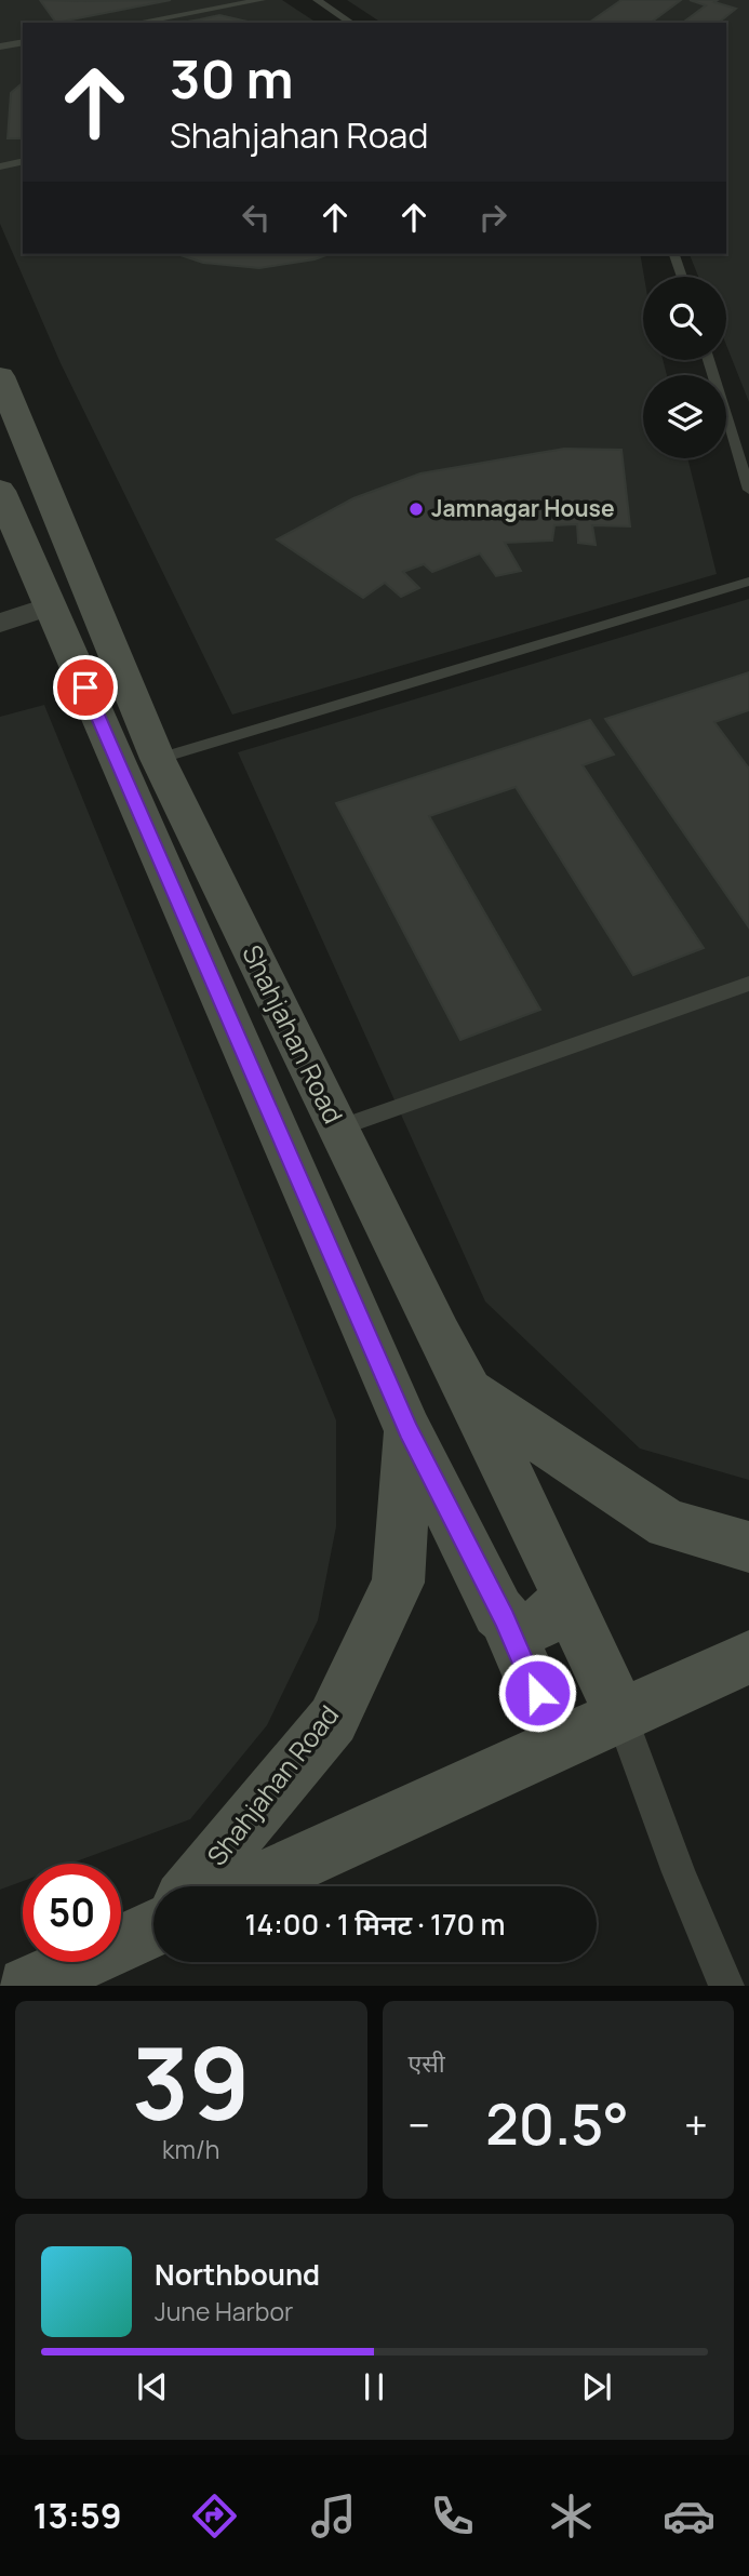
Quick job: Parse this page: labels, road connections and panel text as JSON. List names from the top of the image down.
{
  "streets": {
    "main road": ["Shahjahan Road"]
  },
  "places": ["Jamnagar House"],
  "page": {
    "turn": ["30 m", "Shahjahan Road"],
    "limit": "50",
    "trip": "14:00 · 1 मिनट · 170 m",
    "tile": [
      ["39", "km/h"],
      "एसी"
    ],
    "heat": ["−", "20.5°", "+"],
    "song": ["Northbound", "June Harbor"],
    "tabs": "13:59"
  }
}
